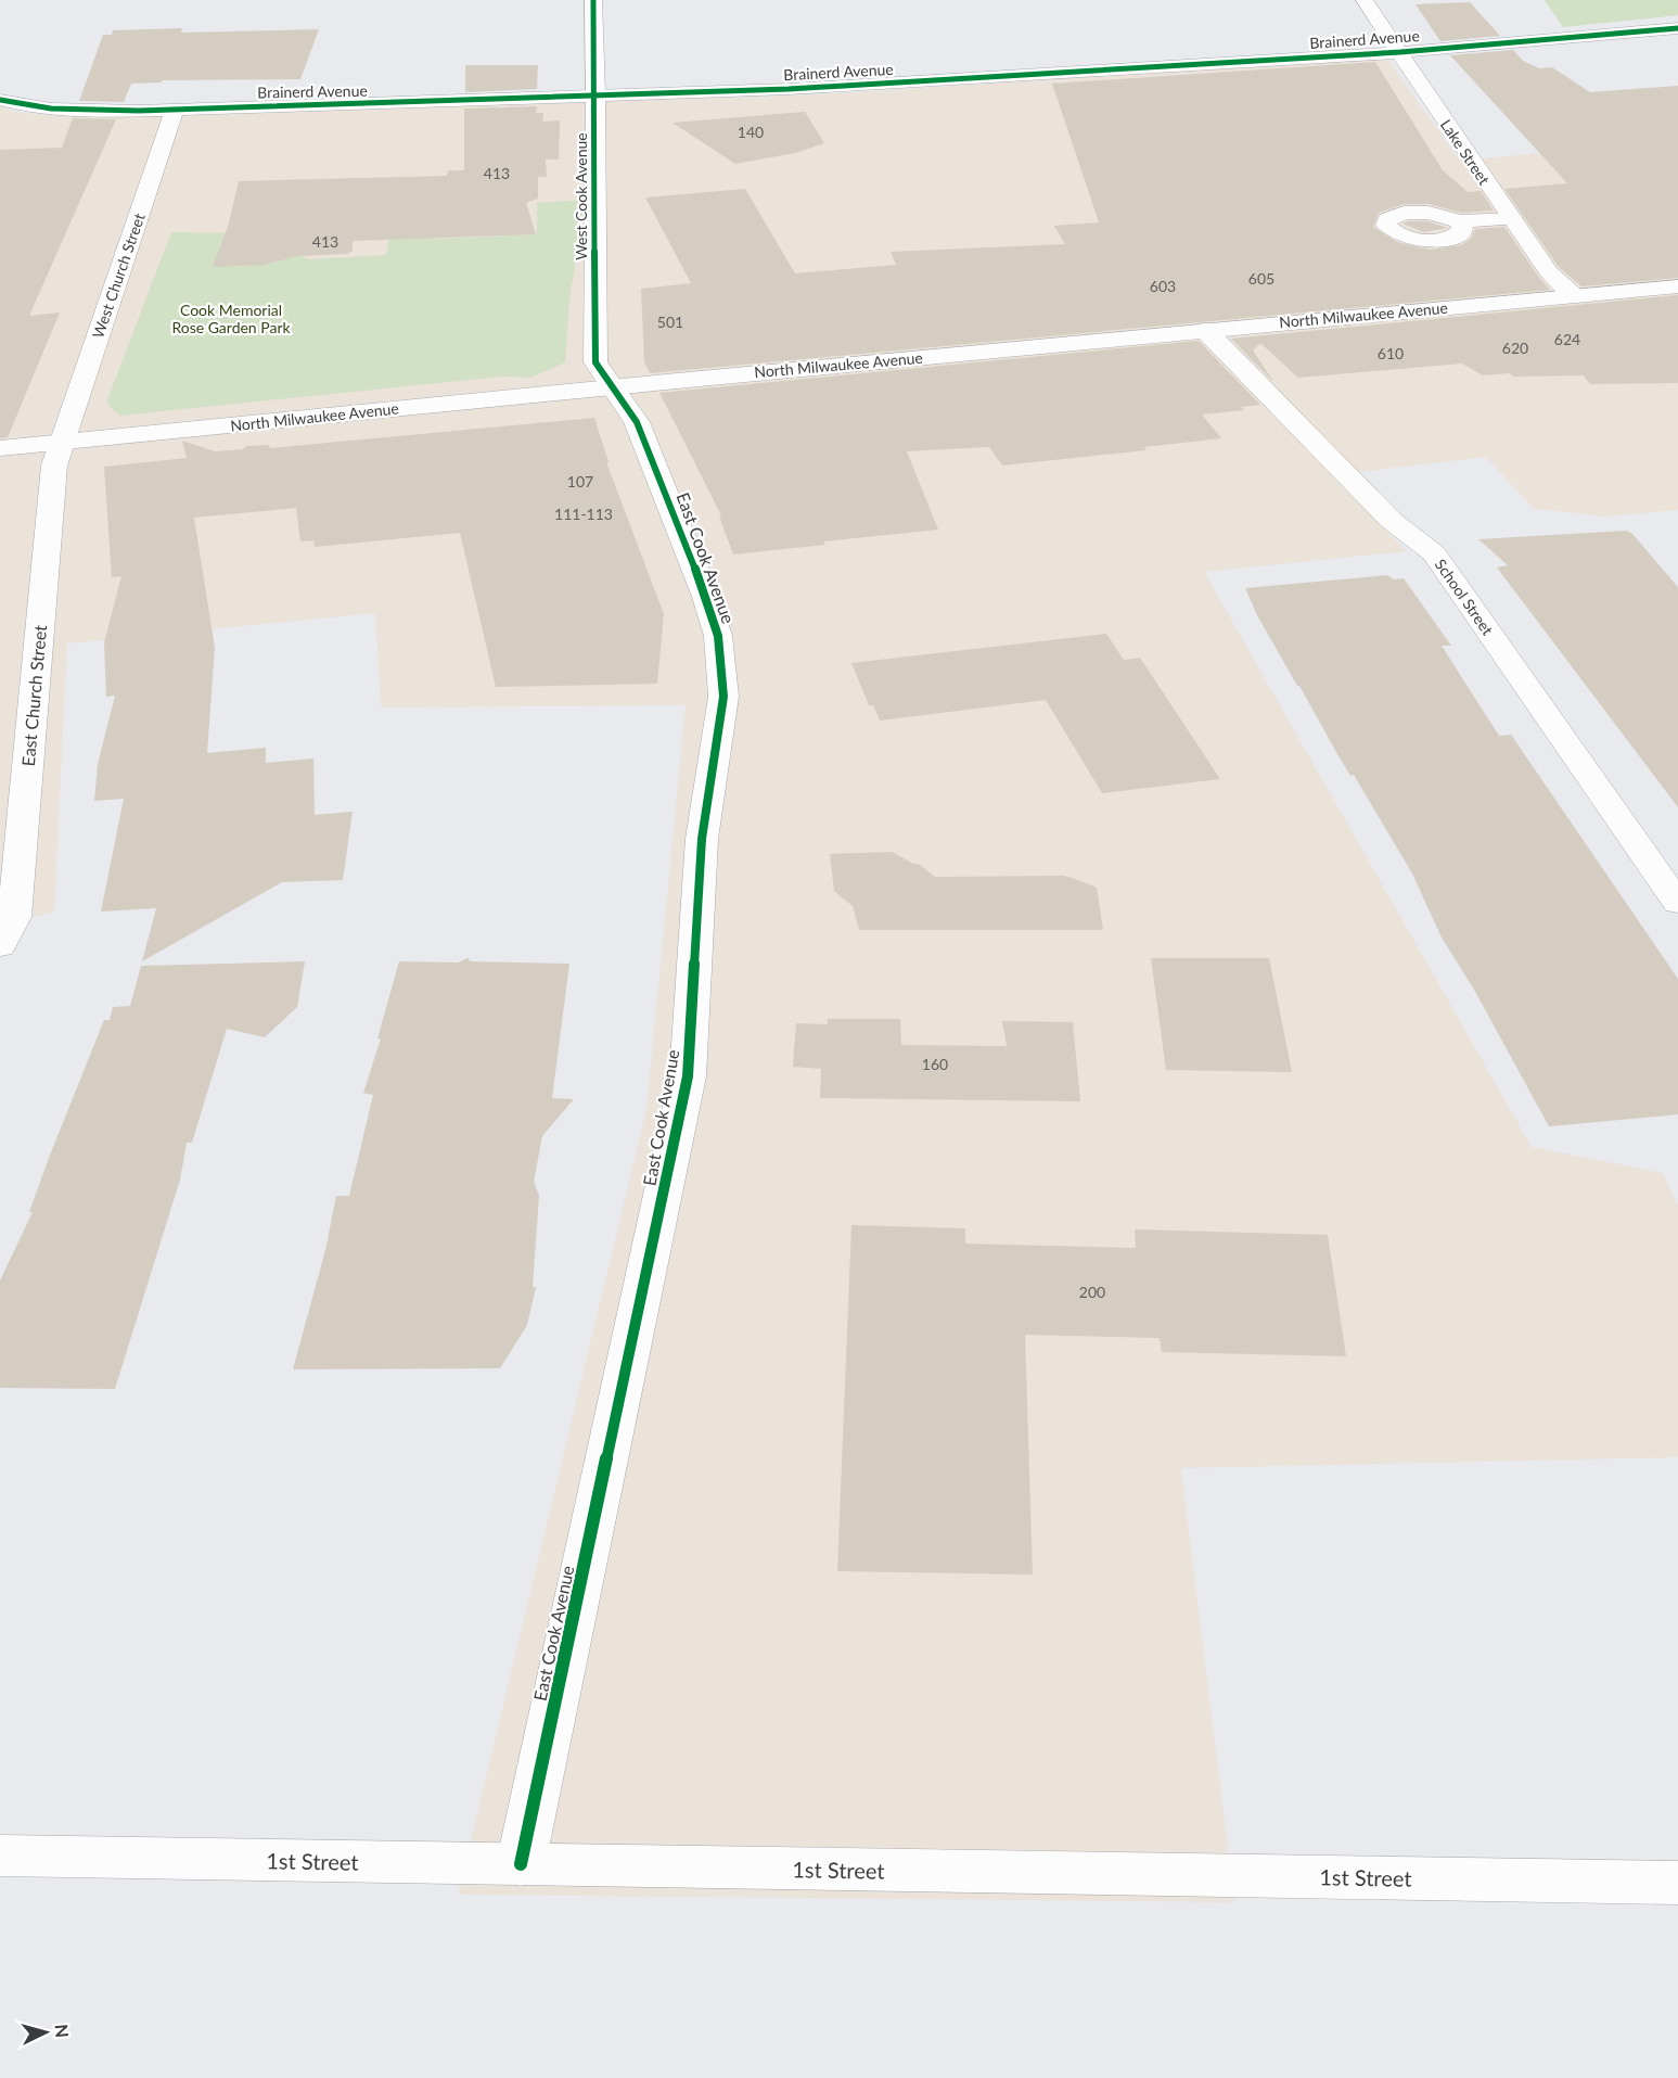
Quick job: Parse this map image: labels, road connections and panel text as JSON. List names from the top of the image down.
{
  "streets": {
    "street": [
      "Brainerd Avenue",
      "Lake Street",
      "West Cook Avenue",
      "West Church Street",
      "North Milwaukee Avenue",
      "East Cook Avenue",
      "School Street",
      "East Church Street",
      "1st Street"
    ]
  },
  "crossings": [
    ["Brainerd Avenue", "Lake Street"],
    ["Brainerd Avenue", "West Cook Avenue"],
    ["Brainerd Avenue", "West Church Street"],
    ["Lake Street", "North Milwaukee Avenue"],
    ["West Cook Avenue", "North Milwaukee Avenue"],
    ["West Cook Avenue", "East Cook Avenue"],
    ["West Church Street", "North Milwaukee Avenue"],
    ["West Church Street", "East Church Street"],
    ["North Milwaukee Avenue", "East Cook Avenue"],
    ["North Milwaukee Avenue", "School Street"],
    ["North Milwaukee Avenue", "East Church Street"],
    ["East Cook Avenue", "1st Street"]
  ],
  "parks": ["Cook Memorial Rose Garden Park"],
  "house_numbers": [
    "140",
    "413",
    "413",
    "605",
    "603",
    "501",
    "624",
    "620",
    "610",
    "107",
    "111-113",
    "160",
    "200"
  ],
  "north": "right"
}
